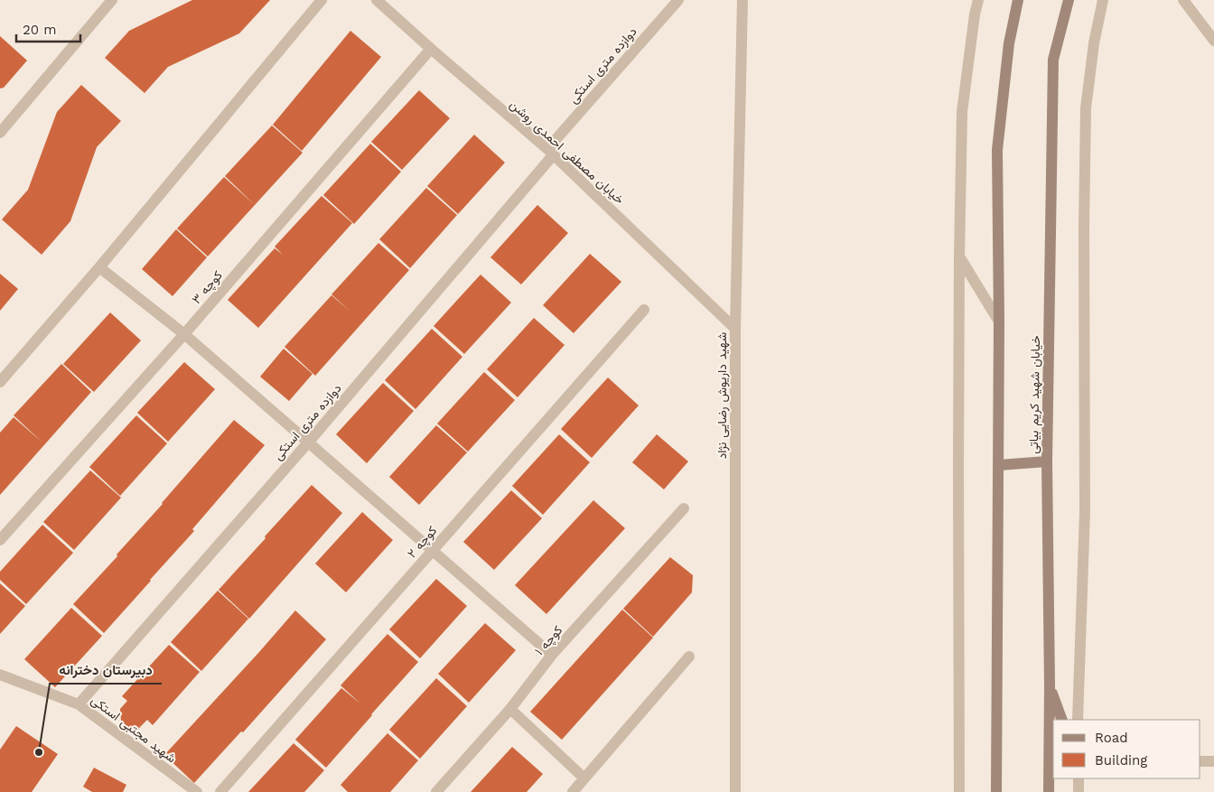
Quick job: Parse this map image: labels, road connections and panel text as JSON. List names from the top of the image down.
{
  "streets": {
    "main road": ["خیابان شهید کریم بیاتی"],
    "street": [
      "دوازده متری استکی",
      "خیابان مصطفی احمدی روشن",
      "کوچه ۳",
      "شهید داریوش رضایی نژاد",
      "کوچه ۲",
      "کوچه ۱",
      "شهید مجتبی استکی"
    ]
  },
  "crossings": [
    ["دوازده متری استکی", "خیابان مصطفی احمدی روشن"],
    ["دوازده متری استکی", "شهید مجتبی استکی"],
    ["خیابان مصطفی احمدی روشن", "کوچه ۳"],
    ["خیابان مصطفی احمدی روشن", "شهید داریوش رضایی نژاد"]
  ],
  "places": ["دبیرستان دخترانه"],
  "legend": ["Road", "Building"],
  "scale_bar": "20 m"
}
